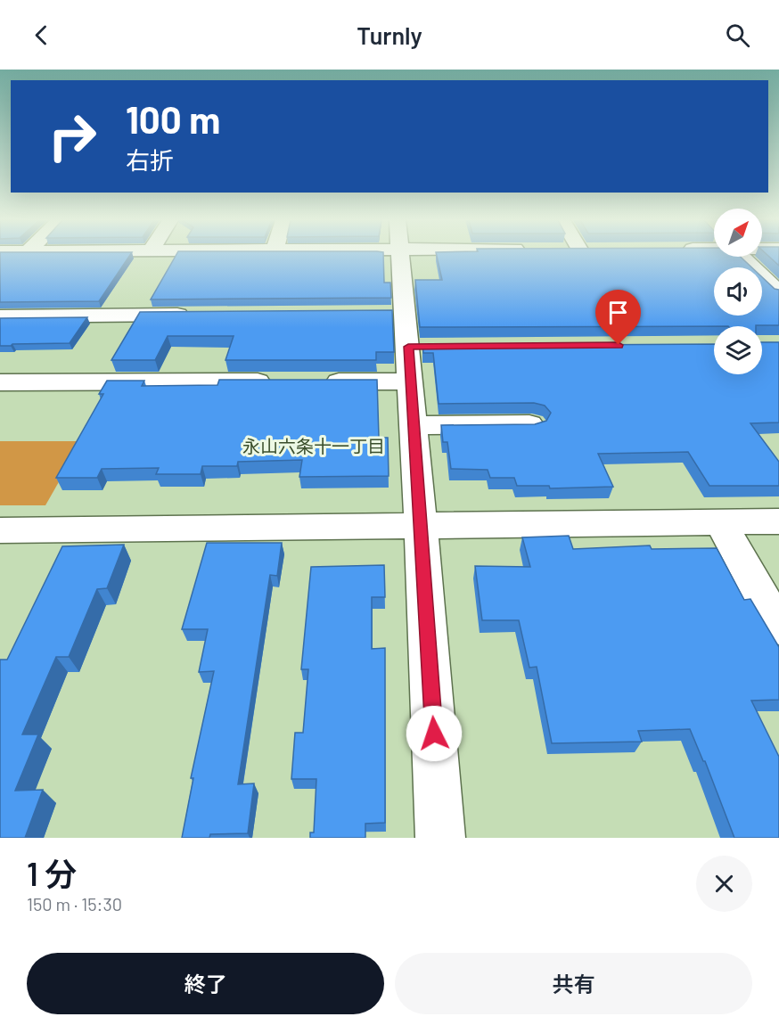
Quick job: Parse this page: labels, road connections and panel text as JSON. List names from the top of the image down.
{
  "districts": ["永山六条十一丁目"],
  "north": "top right",
  "page": {
    "header": "Turnly",
    "turn": ["100 m", "右折"],
    "heading": ["1 分", "150 m · 15:30"],
    "buttons": ["終了", "共有"]
  }
}
